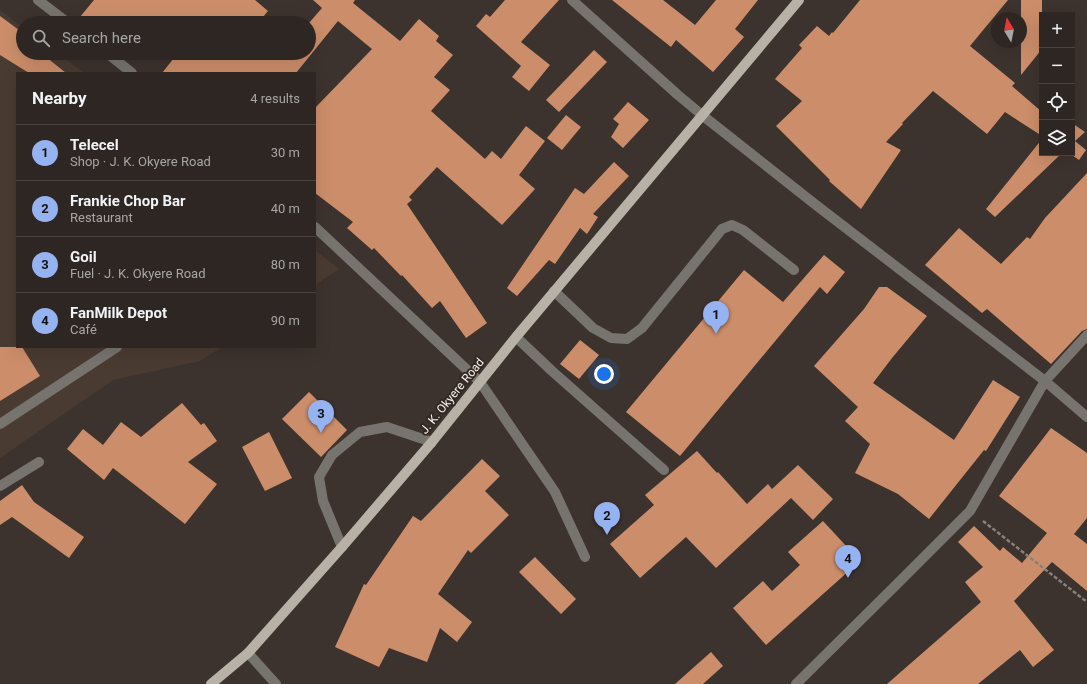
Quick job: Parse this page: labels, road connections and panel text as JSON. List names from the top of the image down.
{
  "streets": {
    "main road": ["J. K. Okyere Road"]
  },
  "north": "top",
  "page": {
    "map_buttons": ["+", "−"],
    "search": "Search here",
    "heading": ["Nearby", "4 results"],
    "list": [
      {
        "mark": "1",
        "name": "Telecel",
        "note": "Shop · J. K. Okyere Road",
        "value": "30 m"
      },
      {
        "mark": "2",
        "name": "Frankie Chop Bar",
        "note": "Restaurant",
        "value": "40 m"
      },
      {
        "mark": "3",
        "name": "Goil",
        "note": "Fuel · J. K. Okyere Road",
        "value": "80 m"
      },
      {
        "mark": "4",
        "name": "FanMilk Depot",
        "note": "Café",
        "value": "90 m"
      }
    ],
    "pins": [
      "1",
      "3",
      "2",
      "4"
    ]
  }
}
